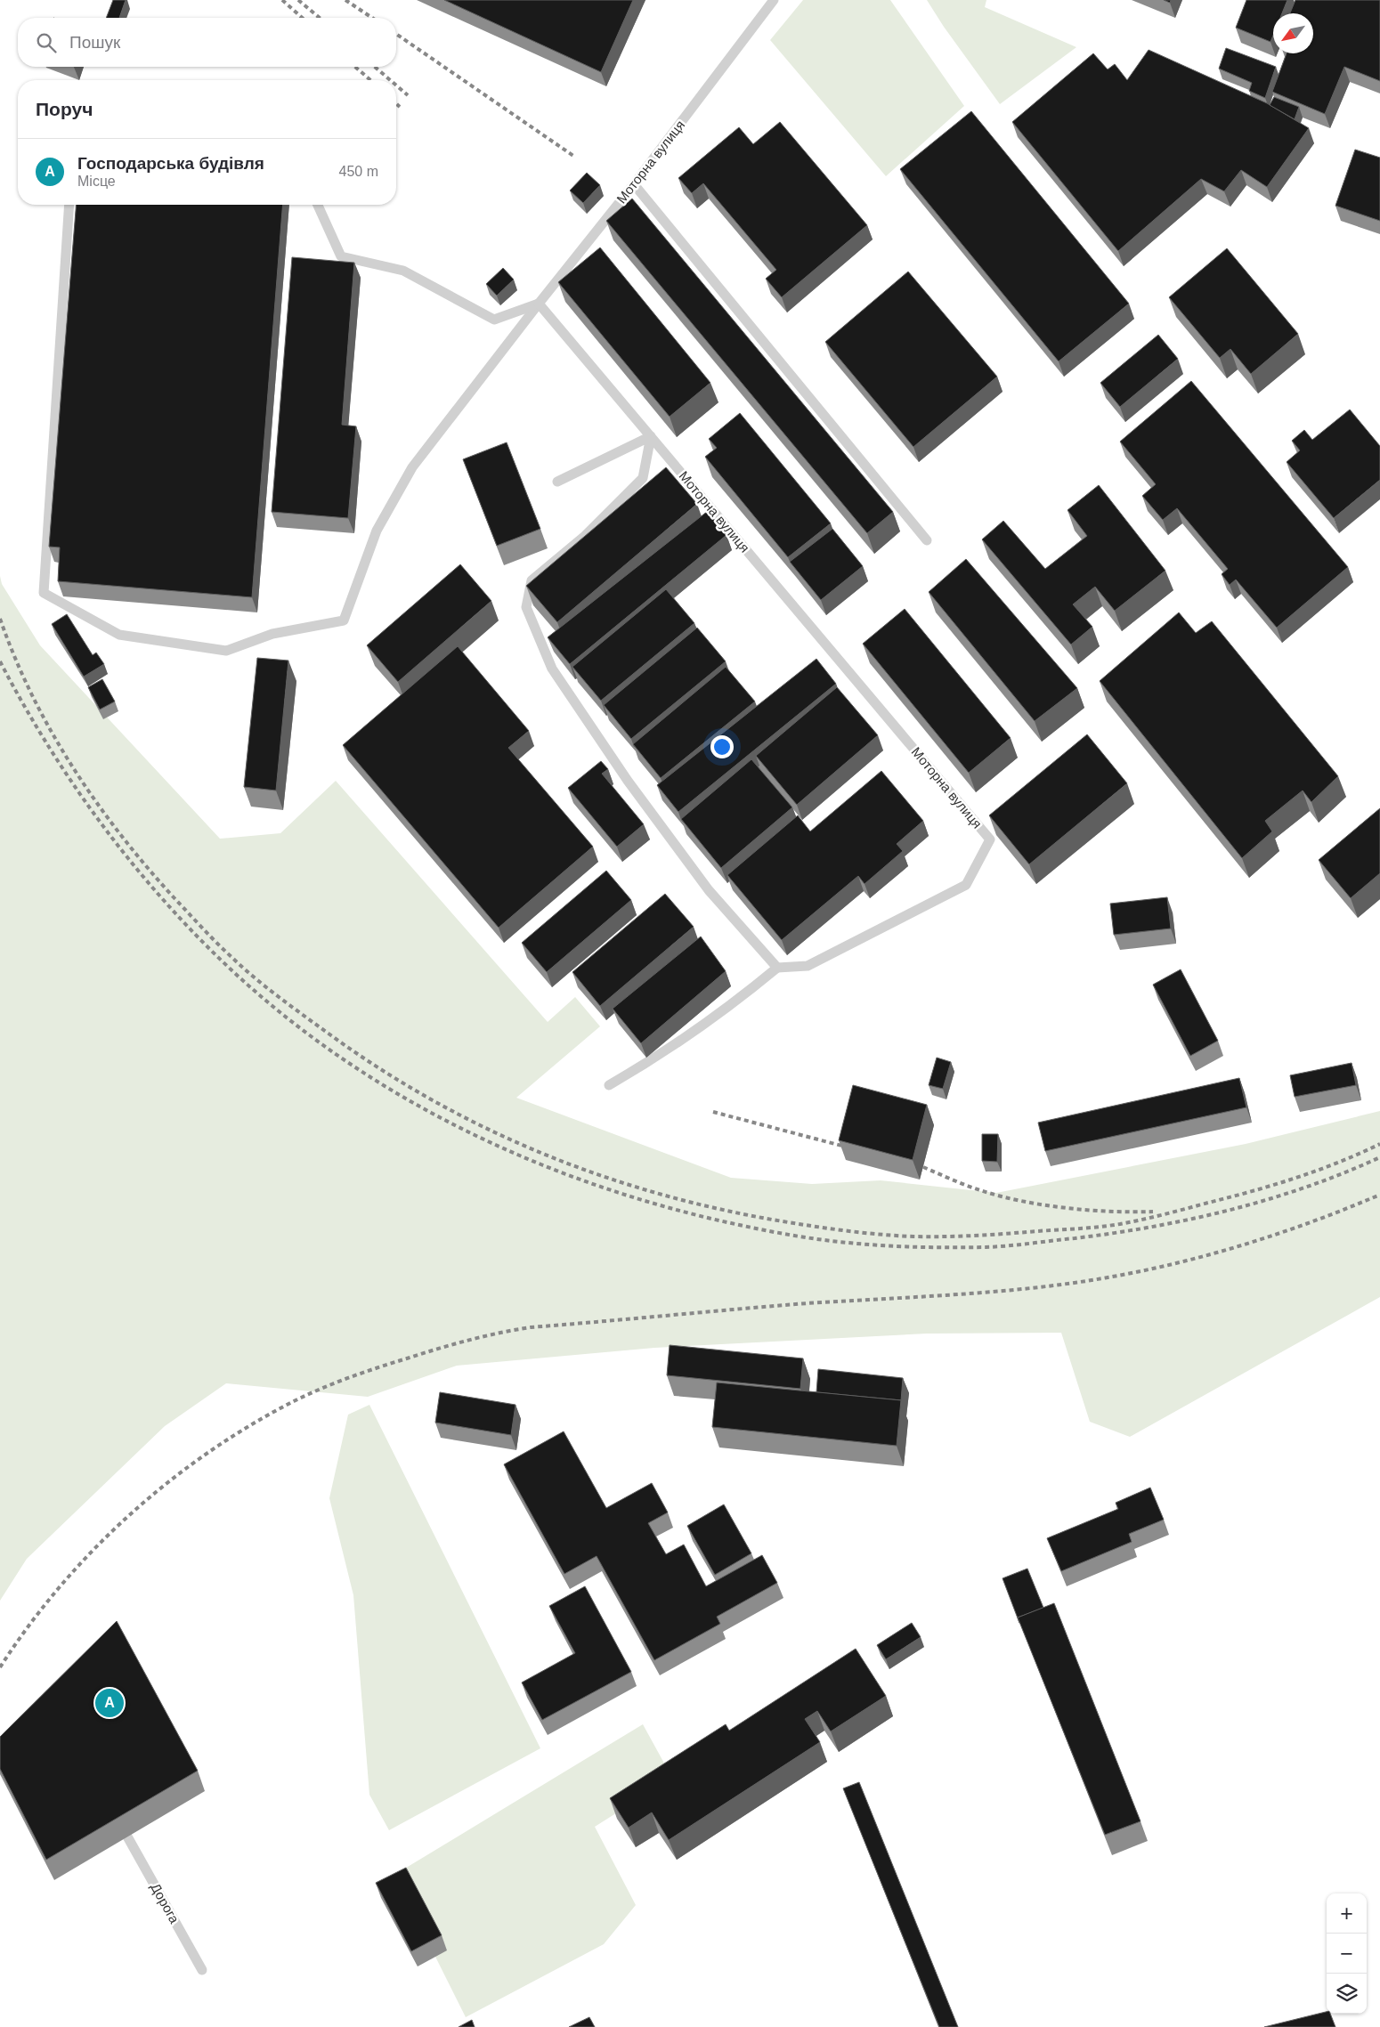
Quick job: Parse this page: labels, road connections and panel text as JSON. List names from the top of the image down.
{
  "streets": {
    "lane": ["Моторна вулиця", "Дорога"]
  },
  "north": "bottom left",
  "page": {
    "search": "Пошук",
    "heading": "Поруч",
    "list": [
      {
        "mark": "A",
        "name": "Господарська будівля",
        "note": "Місце",
        "value": "450 m"
      }
    ],
    "pins": "A",
    "map_buttons": ["+", "−"]
  }
}
